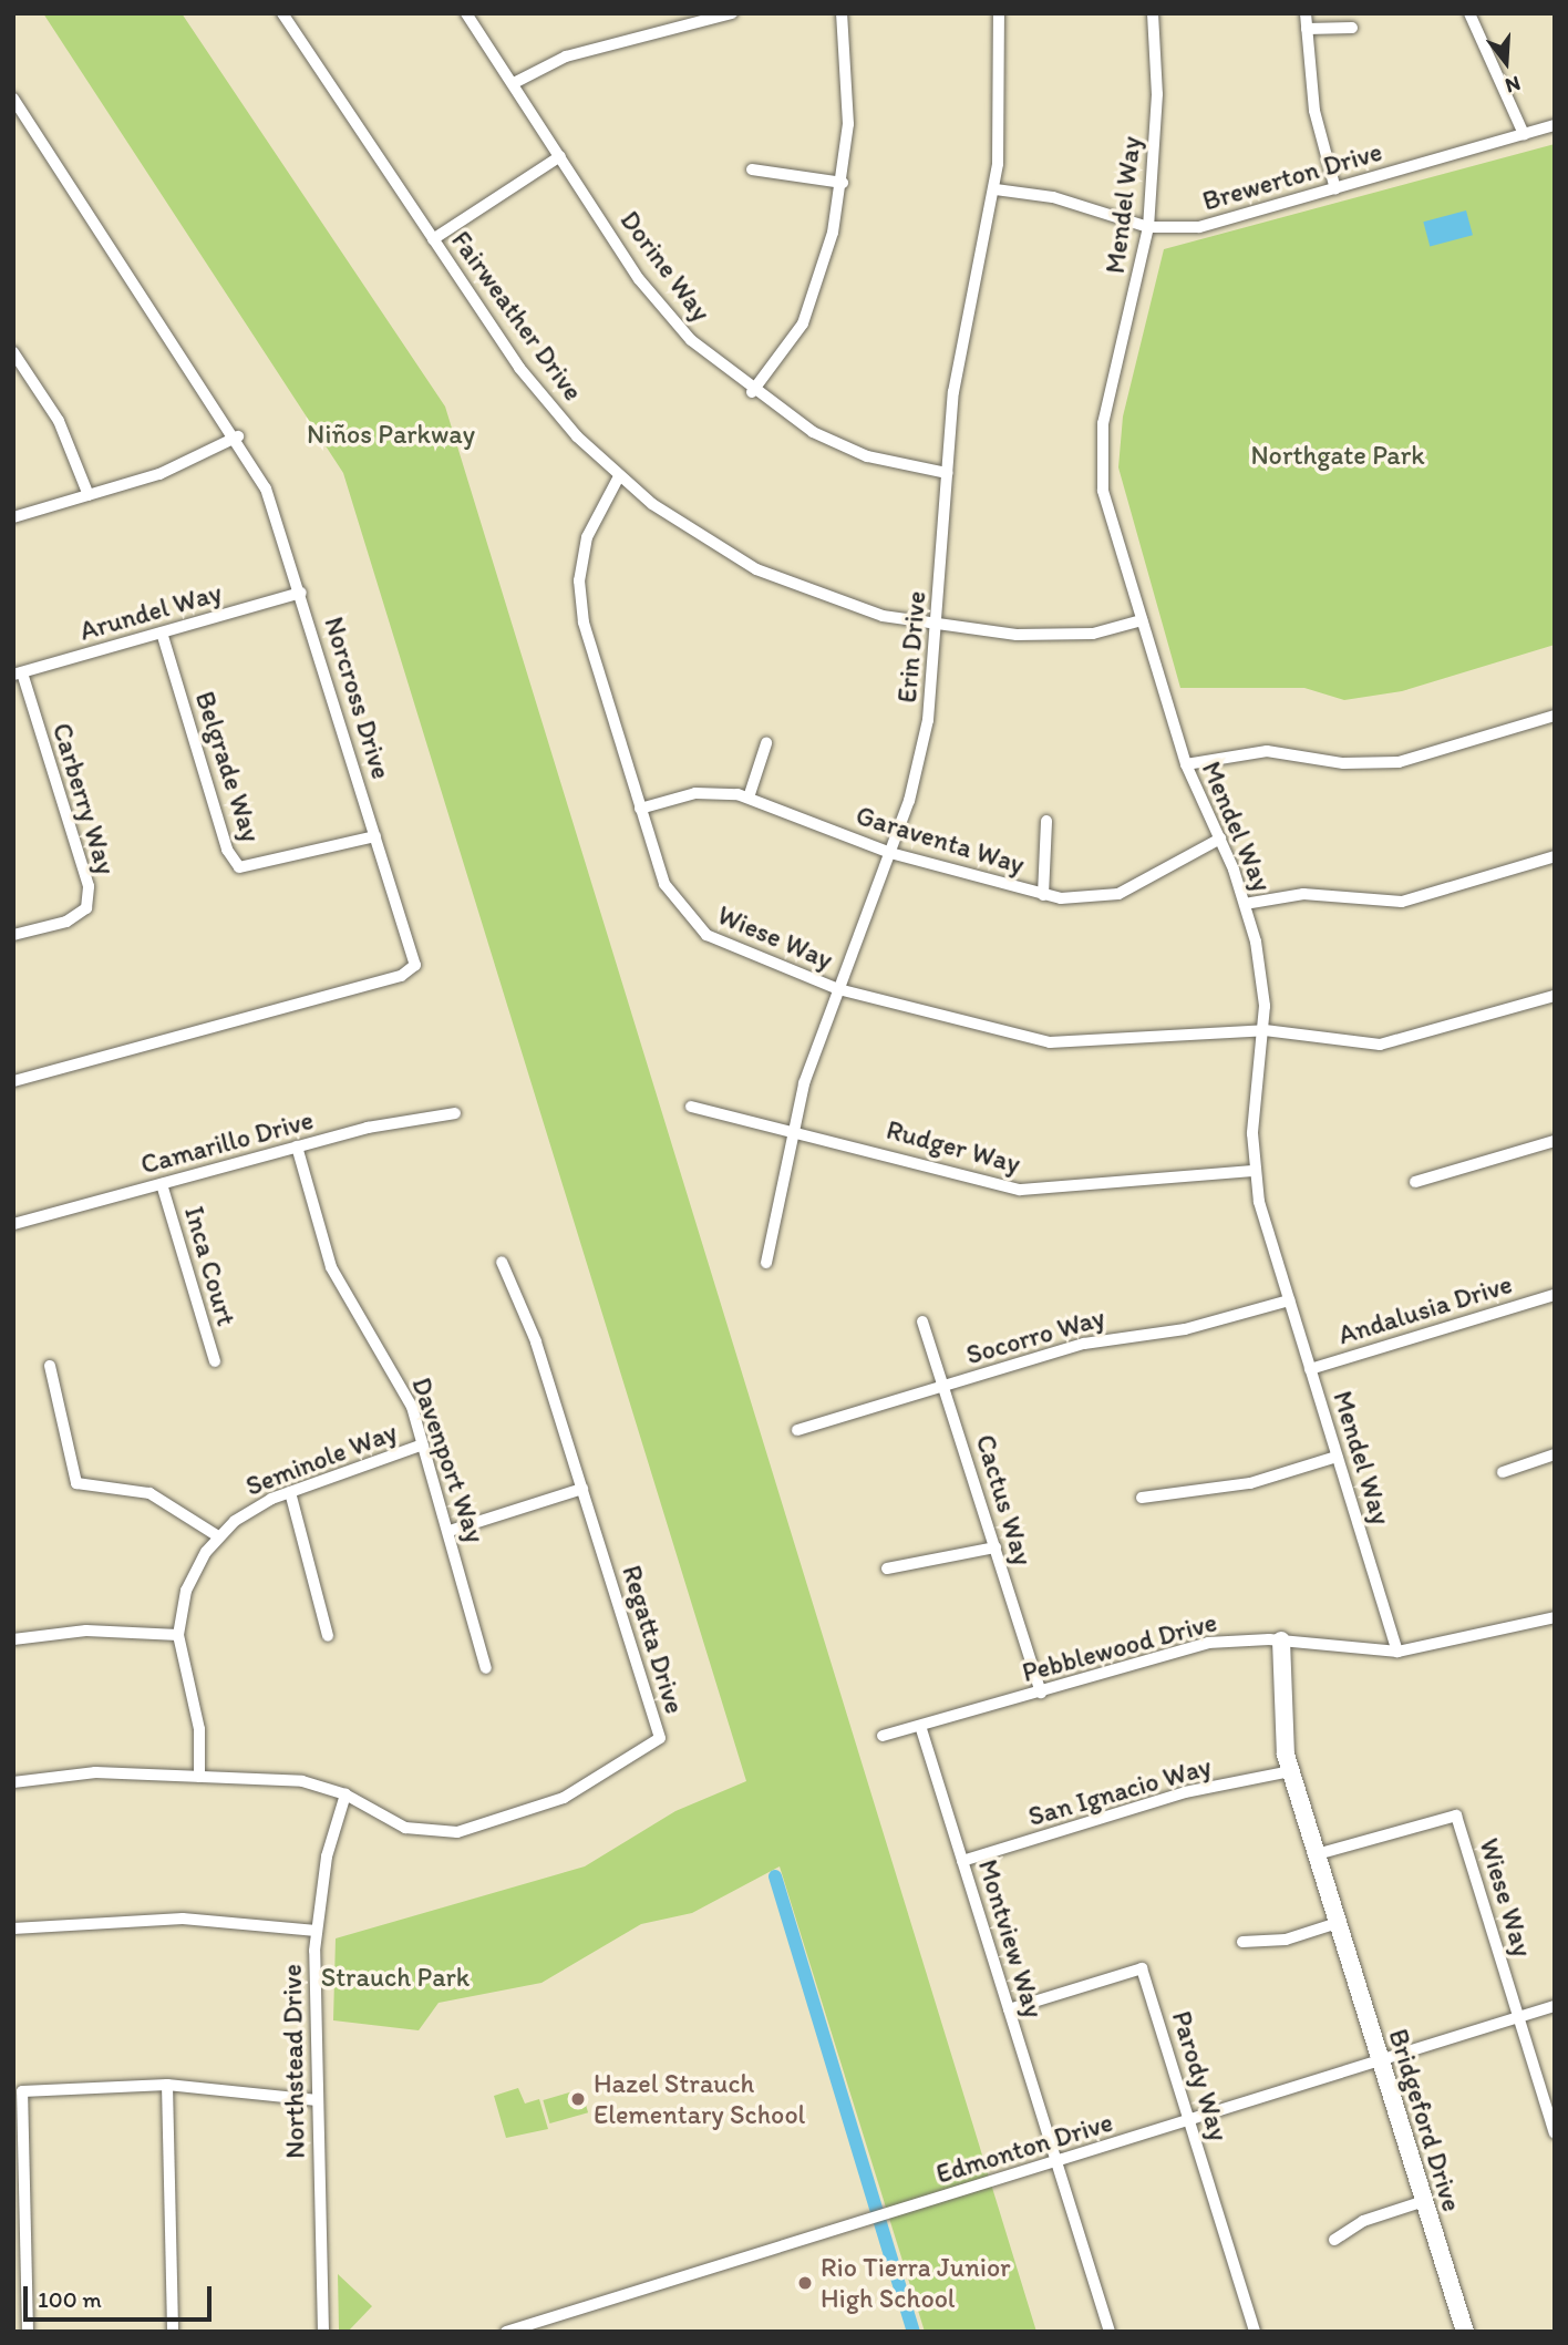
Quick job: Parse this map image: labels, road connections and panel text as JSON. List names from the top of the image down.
{
  "streets": {
    "street": [
      "Brewerton Drive",
      "Mendel Way",
      "Dorine Way",
      "Fairweather Drive",
      "Arundel Way",
      "Erin Drive",
      "Norcross Drive",
      "Belgrade Way",
      "Carberry Way",
      "Garaventa Way",
      "Wiese Way",
      "Camarillo Drive",
      "Rudger Way",
      "Inca Court",
      "Andalusia Drive",
      "Socorro Way",
      "Seminole Way",
      "Davenport Way",
      "Cactus Way",
      "Regatta Drive",
      "Pebblewood Drive",
      "San Ignacio Way",
      "Montview Way",
      "Northstead Drive",
      "Parody Way",
      "Bridgeford Drive",
      "Edmonton Drive"
    ]
  },
  "crossings": [
    ["Brewerton Drive", "Mendel Way"],
    ["Brewerton Drive", "Erin Drive"],
    ["Mendel Way", "Fairweather Drive"],
    ["Mendel Way", "Garaventa Way"],
    ["Mendel Way", "Wiese Way"],
    ["Mendel Way", "Rudger Way"],
    ["Mendel Way", "Andalusia Drive"],
    ["Mendel Way", "Socorro Way"],
    ["Mendel Way", "Pebblewood Drive"],
    ["Dorine Way", "Erin Drive"],
    ["Fairweather Drive", "Erin Drive"],
    ["Fairweather Drive", "Wiese Way"],
    ["Arundel Way", "Norcross Drive"],
    ["Arundel Way", "Belgrade Way"],
    ["Arundel Way", "Carberry Way"],
    ["Erin Drive", "Garaventa Way"],
    ["Erin Drive", "Wiese Way"],
    ["Erin Drive", "Rudger Way"],
    ["Norcross Drive", "Belgrade Way"],
    ["Garaventa Way", "Wiese Way"],
    ["Wiese Way", "Bridgeford Drive"],
    ["Wiese Way", "Edmonton Drive"],
    ["Camarillo Drive", "Inca Court"],
    ["Camarillo Drive", "Davenport Way"],
    ["Socorro Way", "Cactus Way"],
    ["Seminole Way", "Davenport Way"],
    ["Seminole Way", "Regatta Drive"],
    ["Cactus Way", "Pebblewood Drive"],
    ["Regatta Drive", "Northstead Drive"],
    ["Pebblewood Drive", "Montview Way"],
    ["Pebblewood Drive", "Bridgeford Drive"],
    ["San Ignacio Way", "Montview Way"],
    ["San Ignacio Way", "Bridgeford Drive"],
    ["Montview Way", "Parody Way"],
    ["Montview Way", "Edmonton Drive"],
    ["Parody Way", "Edmonton Drive"],
    ["Bridgeford Drive", "Edmonton Drive"]
  ],
  "parks": ["Niños Parkway", "Northgate Park", "Strauch Park"],
  "places": ["Hazel Strauch Elementary School", "Rio Tierra Junior High School"],
  "scale_bar": "100 m",
  "north": "bottom"
}
